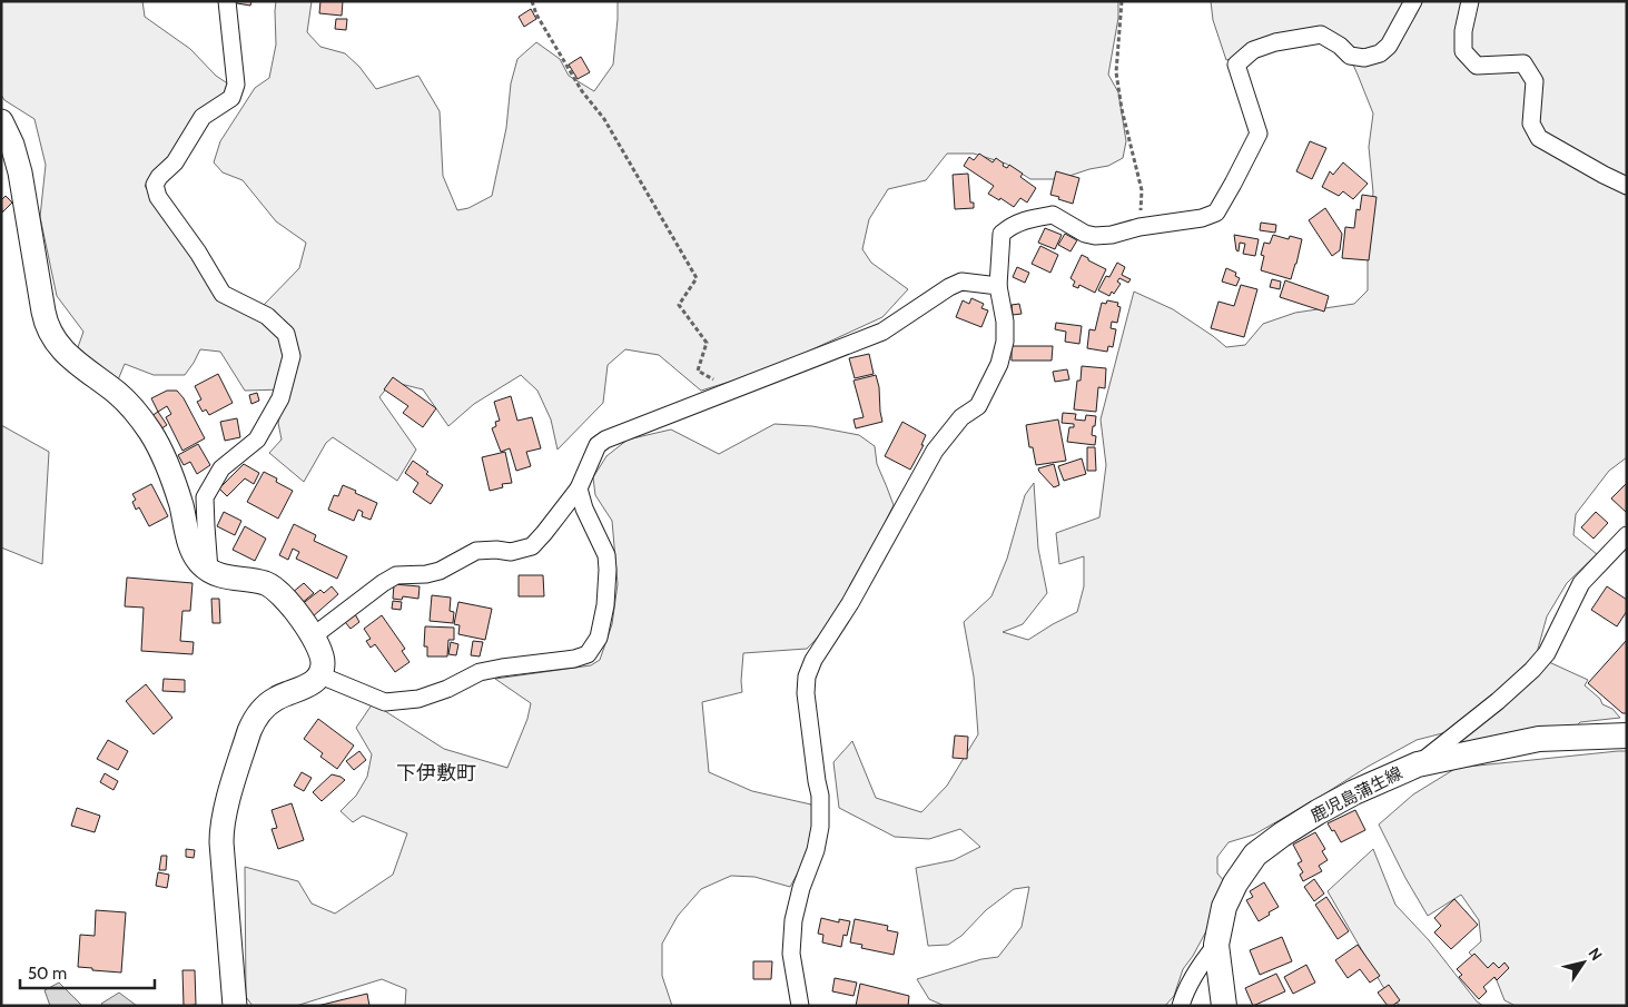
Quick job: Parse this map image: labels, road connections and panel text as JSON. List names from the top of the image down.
{
  "streets": {
    "main road": ["鹿児島蒲生線"]
  },
  "districts": ["下伊敷町"],
  "scale_bar": "50 m",
  "north": "top right"
}
